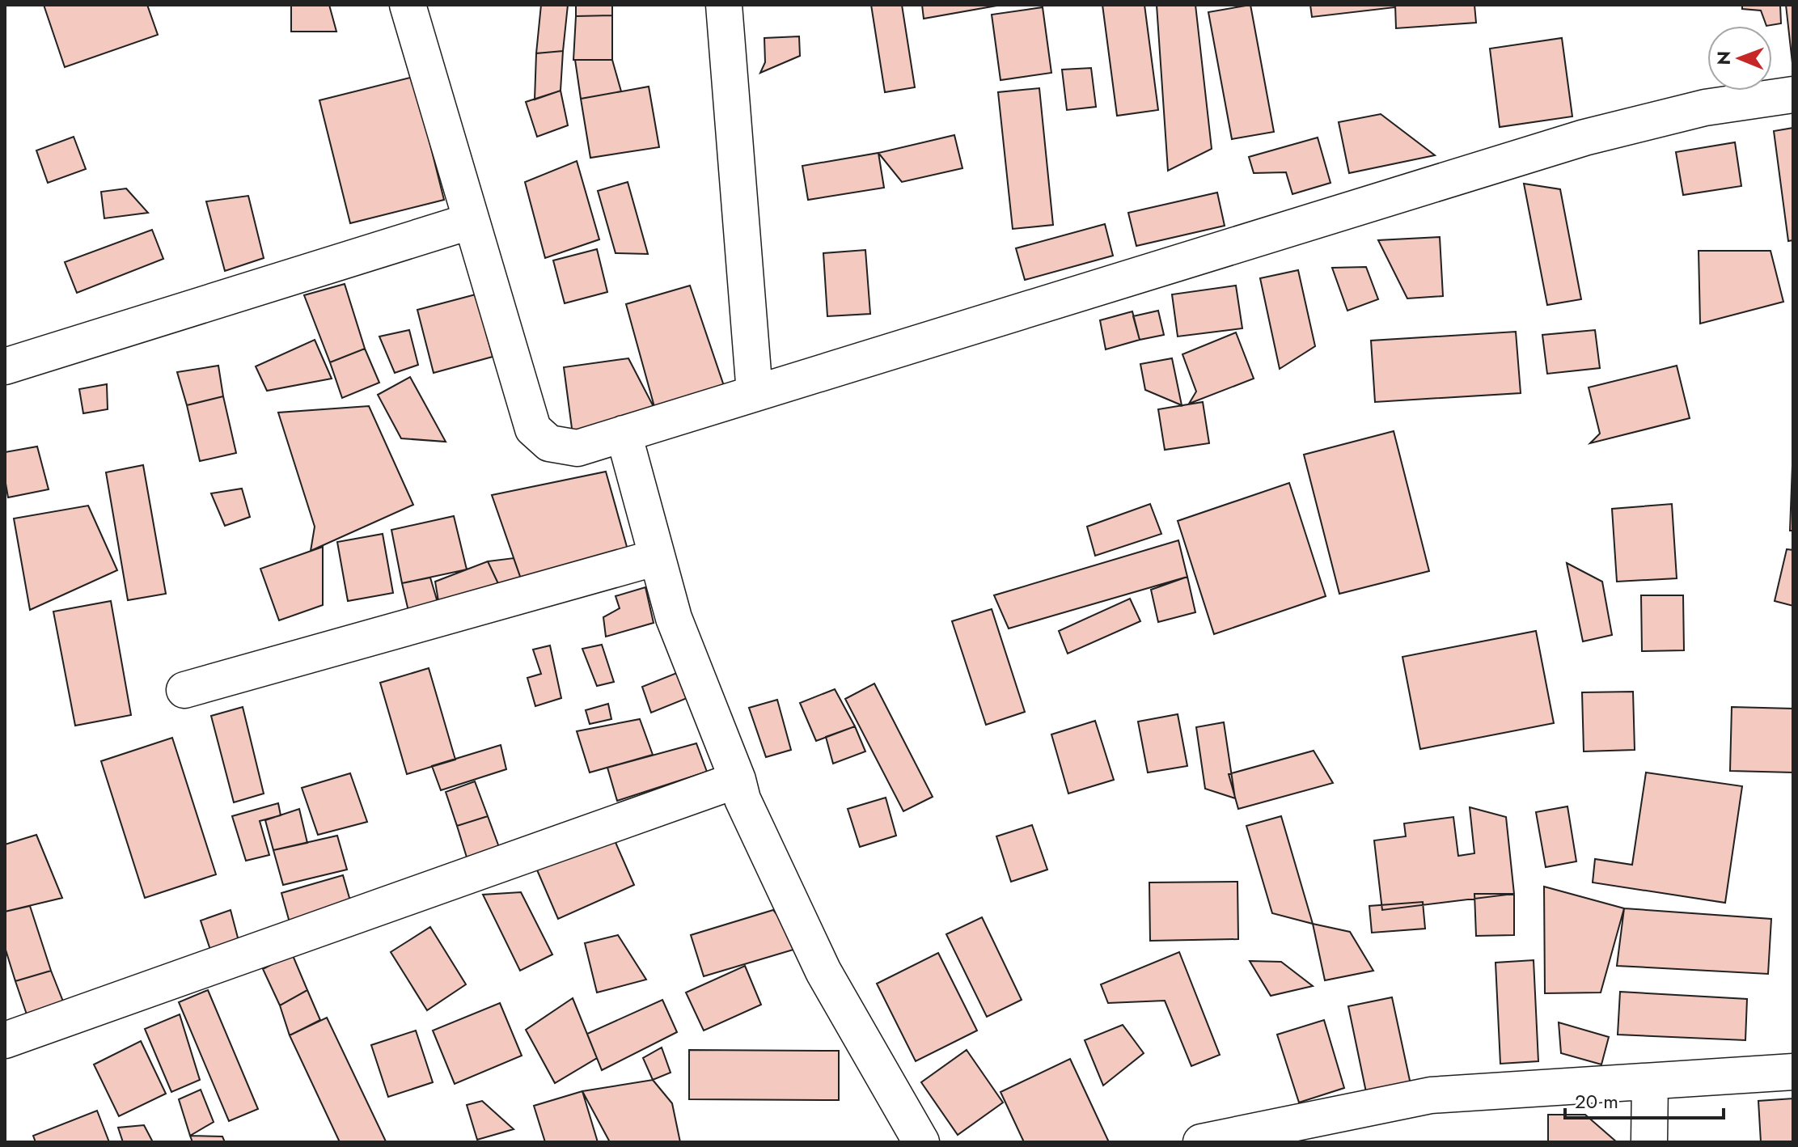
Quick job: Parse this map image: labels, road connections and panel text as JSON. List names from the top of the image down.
{
  "scale_bar": "20 m",
  "north": "left"
}
